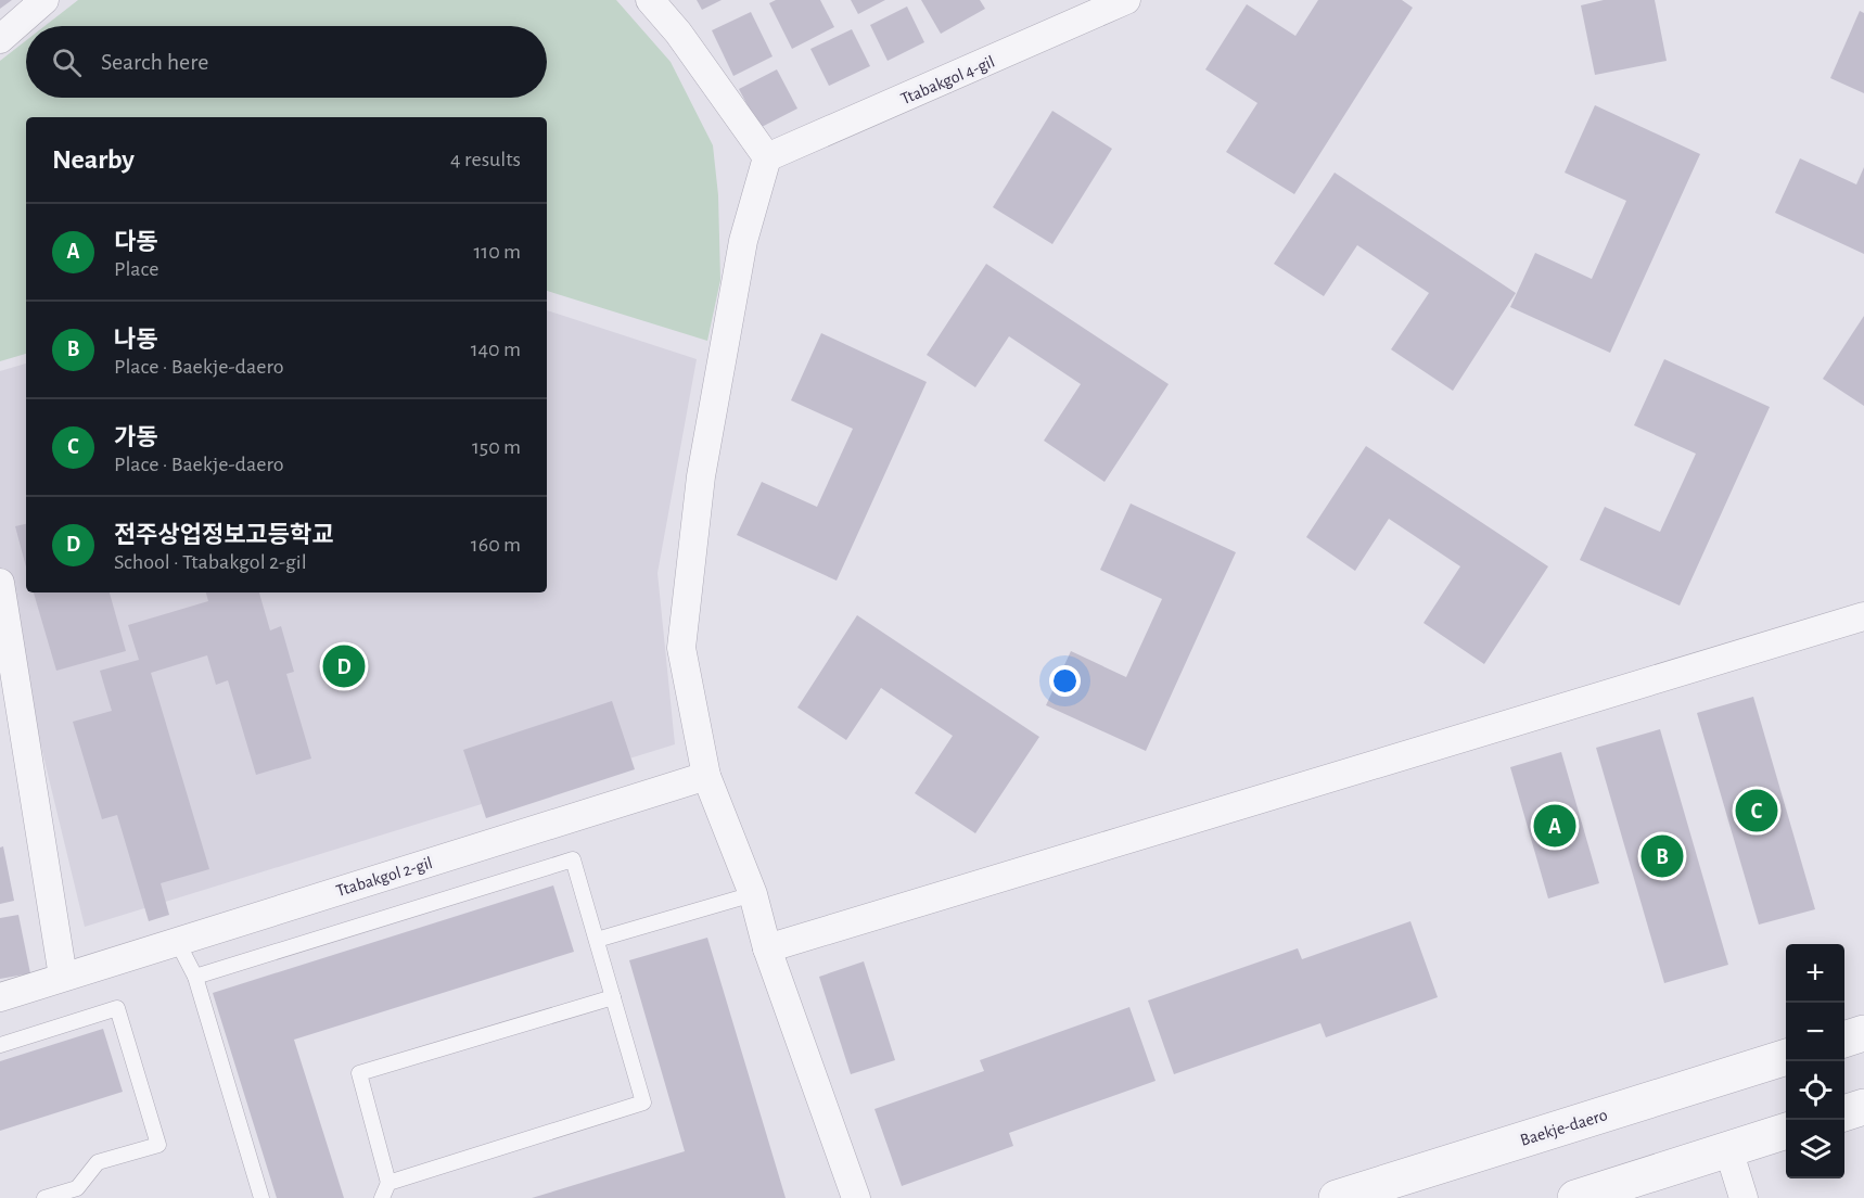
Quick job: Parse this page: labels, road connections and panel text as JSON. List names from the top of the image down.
{
  "streets": {
    "street": ["Ttabakgol 4-gil", "Ttabakgol 2-gil", "Baekje-daero"]
  },
  "page": {
    "search": "Search here",
    "heading": ["Nearby", "4 results"],
    "list": [
      {
        "mark": "A",
        "name": "다동",
        "note": "Place",
        "value": "110 m"
      },
      {
        "mark": "B",
        "name": "나동",
        "note": "Place · Baekje-daero",
        "value": "140 m"
      },
      {
        "mark": "C",
        "name": "가동",
        "note": "Place · Baekje-daero",
        "value": "150 m"
      },
      {
        "mark": "D",
        "name": "전주상업정보고등학교",
        "note": "School · Ttabakgol 2-gil",
        "value": "160 m"
      }
    ],
    "pins": [
      "D",
      "C",
      "A",
      "B"
    ],
    "map_buttons": ["+", "−"]
  }
}
